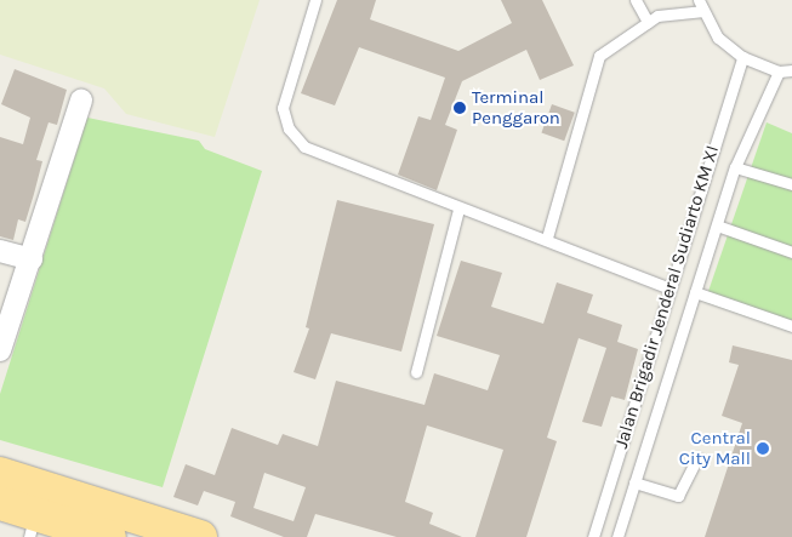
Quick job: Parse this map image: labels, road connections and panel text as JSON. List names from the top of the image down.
{
  "streets": {
    "lane": ["Jalan Brigadir Jenderal Sudiarto KM XI"]
  },
  "places": ["Terminal Penggaron", "Central City Mall"]
}
